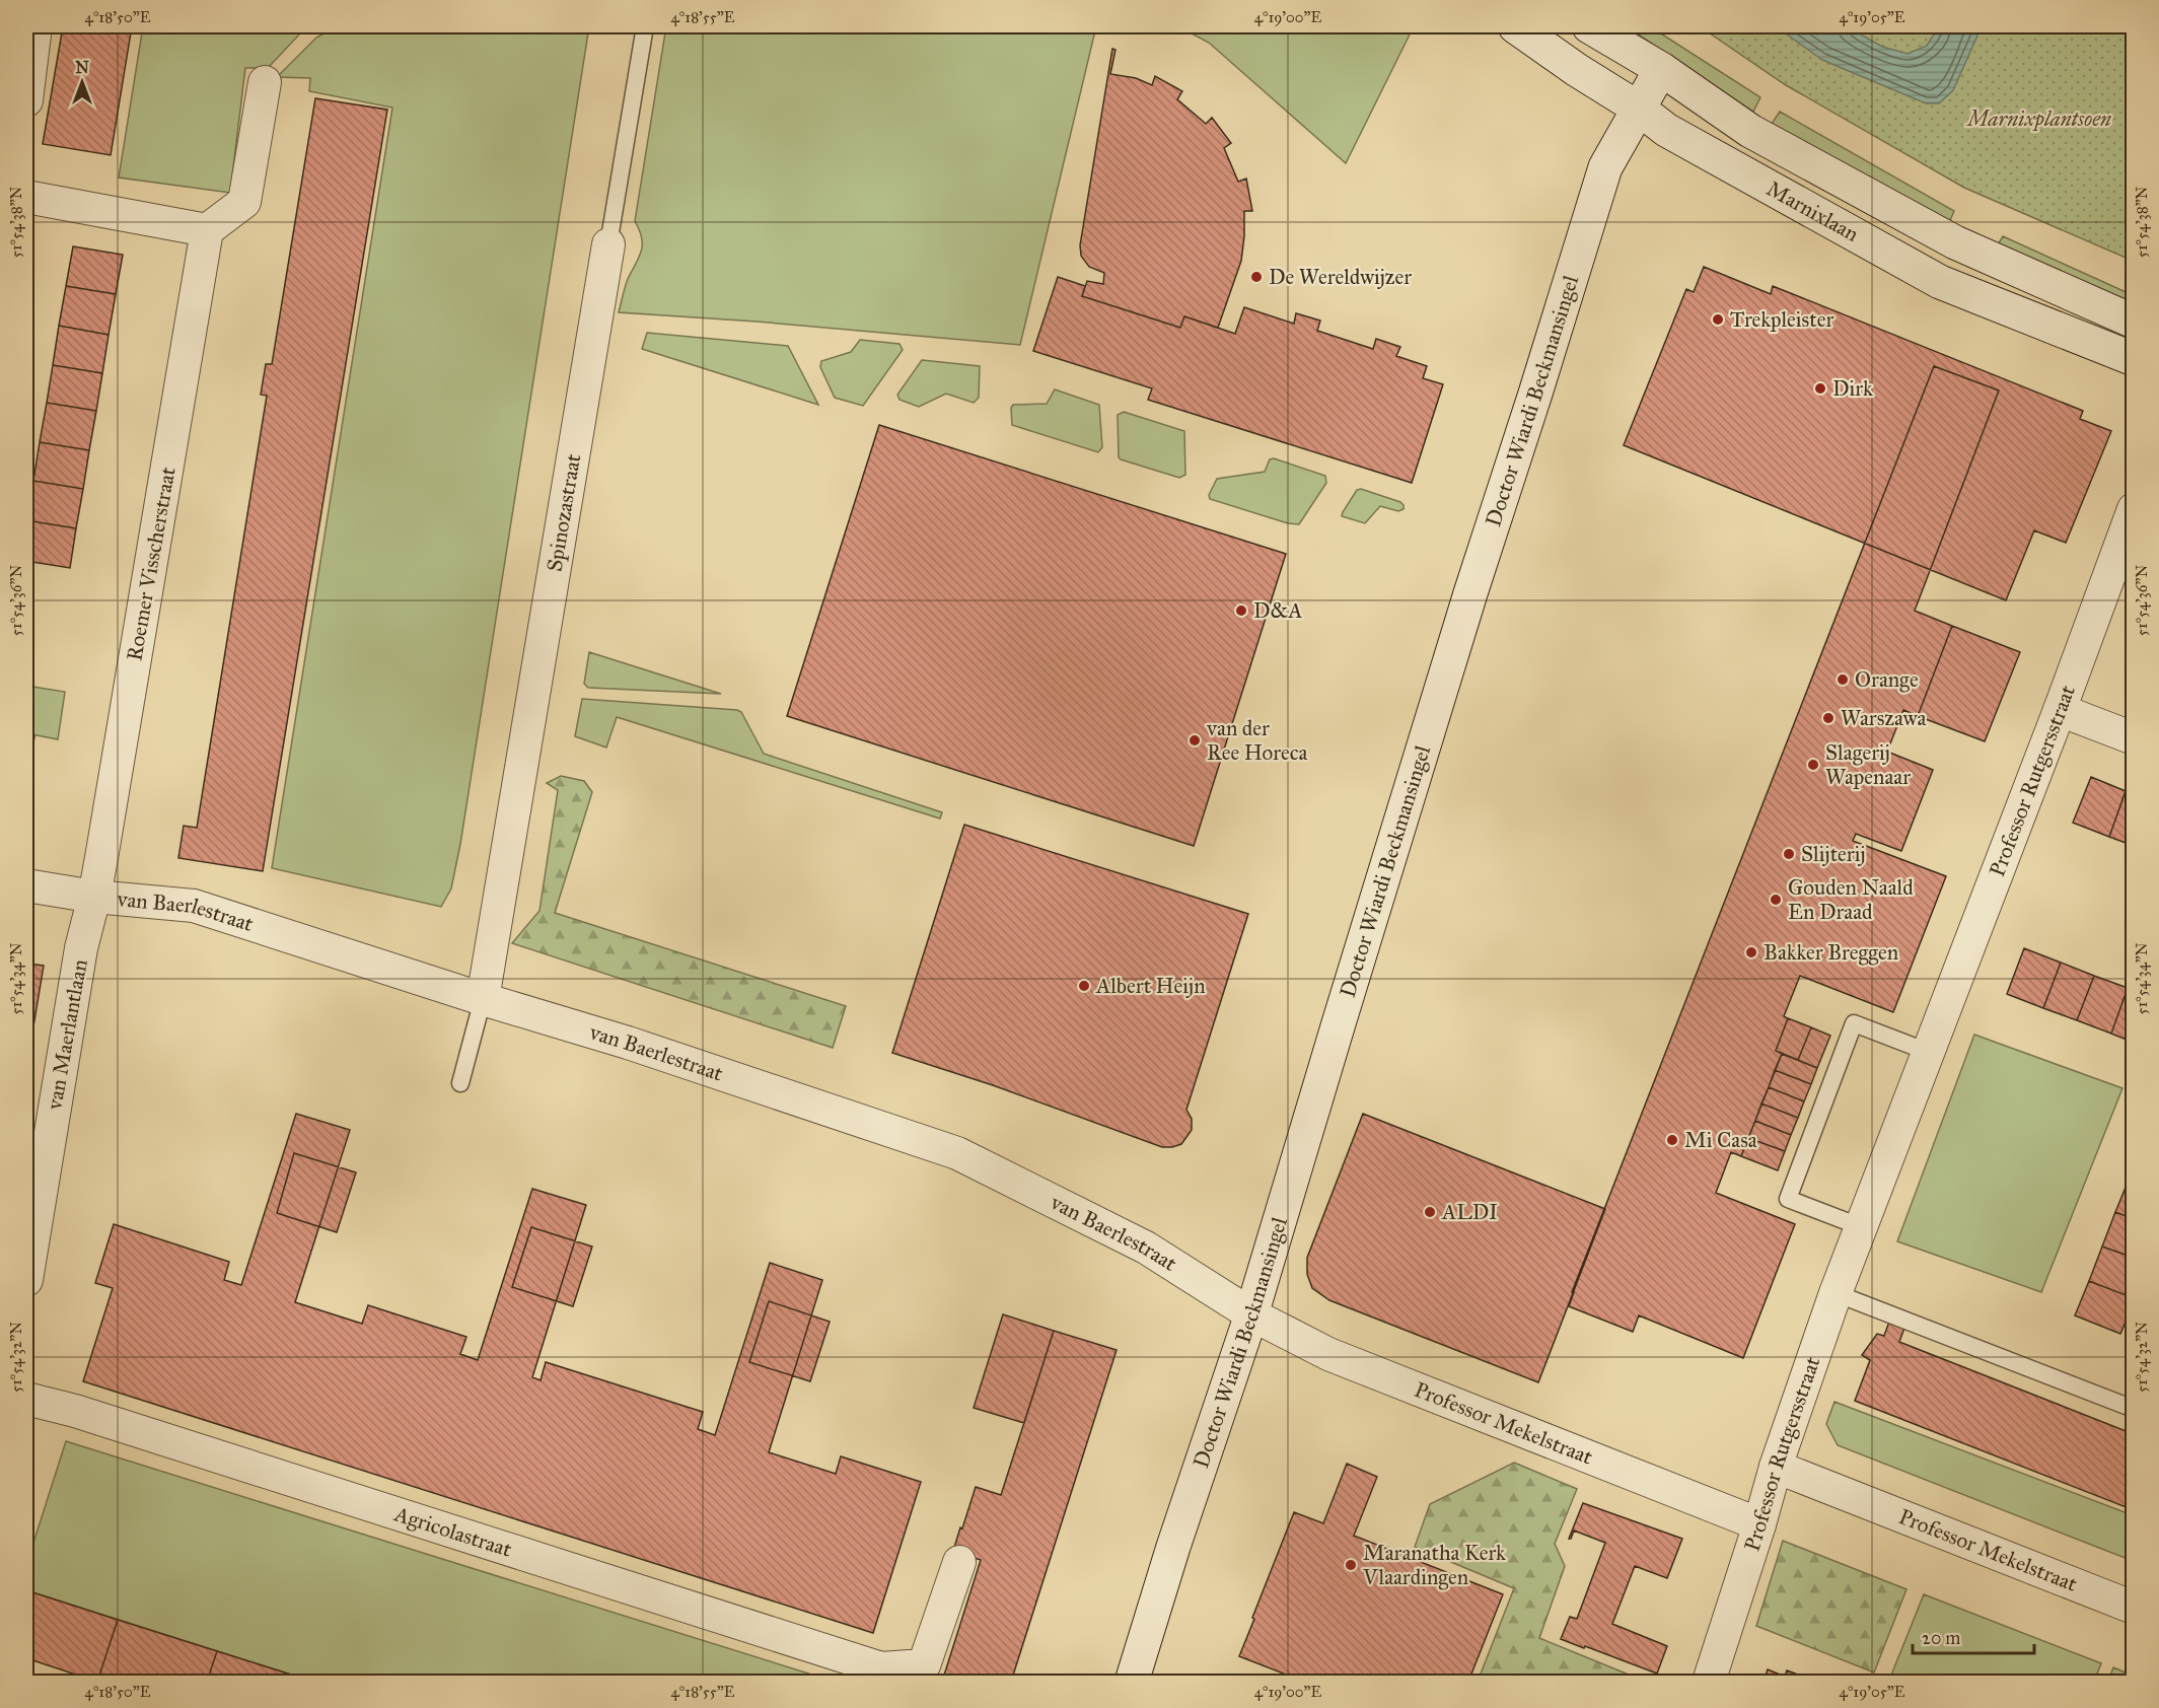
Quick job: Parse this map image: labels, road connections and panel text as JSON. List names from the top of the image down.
{
  "streets": {
    "street": [
      "Marnixlaan",
      "Doctor Wiardi Beckmansingel",
      "Spinozastraat",
      "Roemer Visscherstraat",
      "Professor Rutgersstraat",
      "van Baerlestraat",
      "van Maerlantlaan",
      "Professor Mekelstraat",
      "Agricolastraat"
    ]
  },
  "crossings": [
    ["Marnixlaan", "Doctor Wiardi Beckmansingel"],
    ["Doctor Wiardi Beckmansingel", "van Baerlestraat"],
    ["Doctor Wiardi Beckmansingel", "Professor Mekelstraat"],
    ["Spinozastraat", "van Baerlestraat"],
    ["Roemer Visscherstraat", "van Baerlestraat"],
    ["Roemer Visscherstraat", "van Maerlantlaan"],
    ["Professor Rutgersstraat", "Professor Mekelstraat"],
    ["van Baerlestraat", "van Maerlantlaan"],
    ["van Baerlestraat", "Professor Mekelstraat"]
  ],
  "parks": ["Marnixplantsoen"],
  "places": [
    "De Wereldwijzer",
    "Trekpleister",
    "Dirk",
    "D&A",
    "Orange",
    "Warszawa",
    "van der Ree Horeca",
    "Slagerij Wapenaar",
    "Slijterij",
    "Gouden Naald En Draad",
    "Bakker Breggen",
    "Albert Heijn",
    "Mi Casa",
    "ALDI",
    "Maranatha Kerk Vlaardingen"
  ],
  "scale_bar": "20 m",
  "north": "top",
  "coordinates": [
    "4°18'50\"E",
    "4°18'55\"E",
    "4°19'00\"E",
    "4°19'05\"E",
    "51°54'38\"N",
    "51°54'36\"N",
    "51°54'34\"N",
    "51°54'32\"N"
  ]
}
